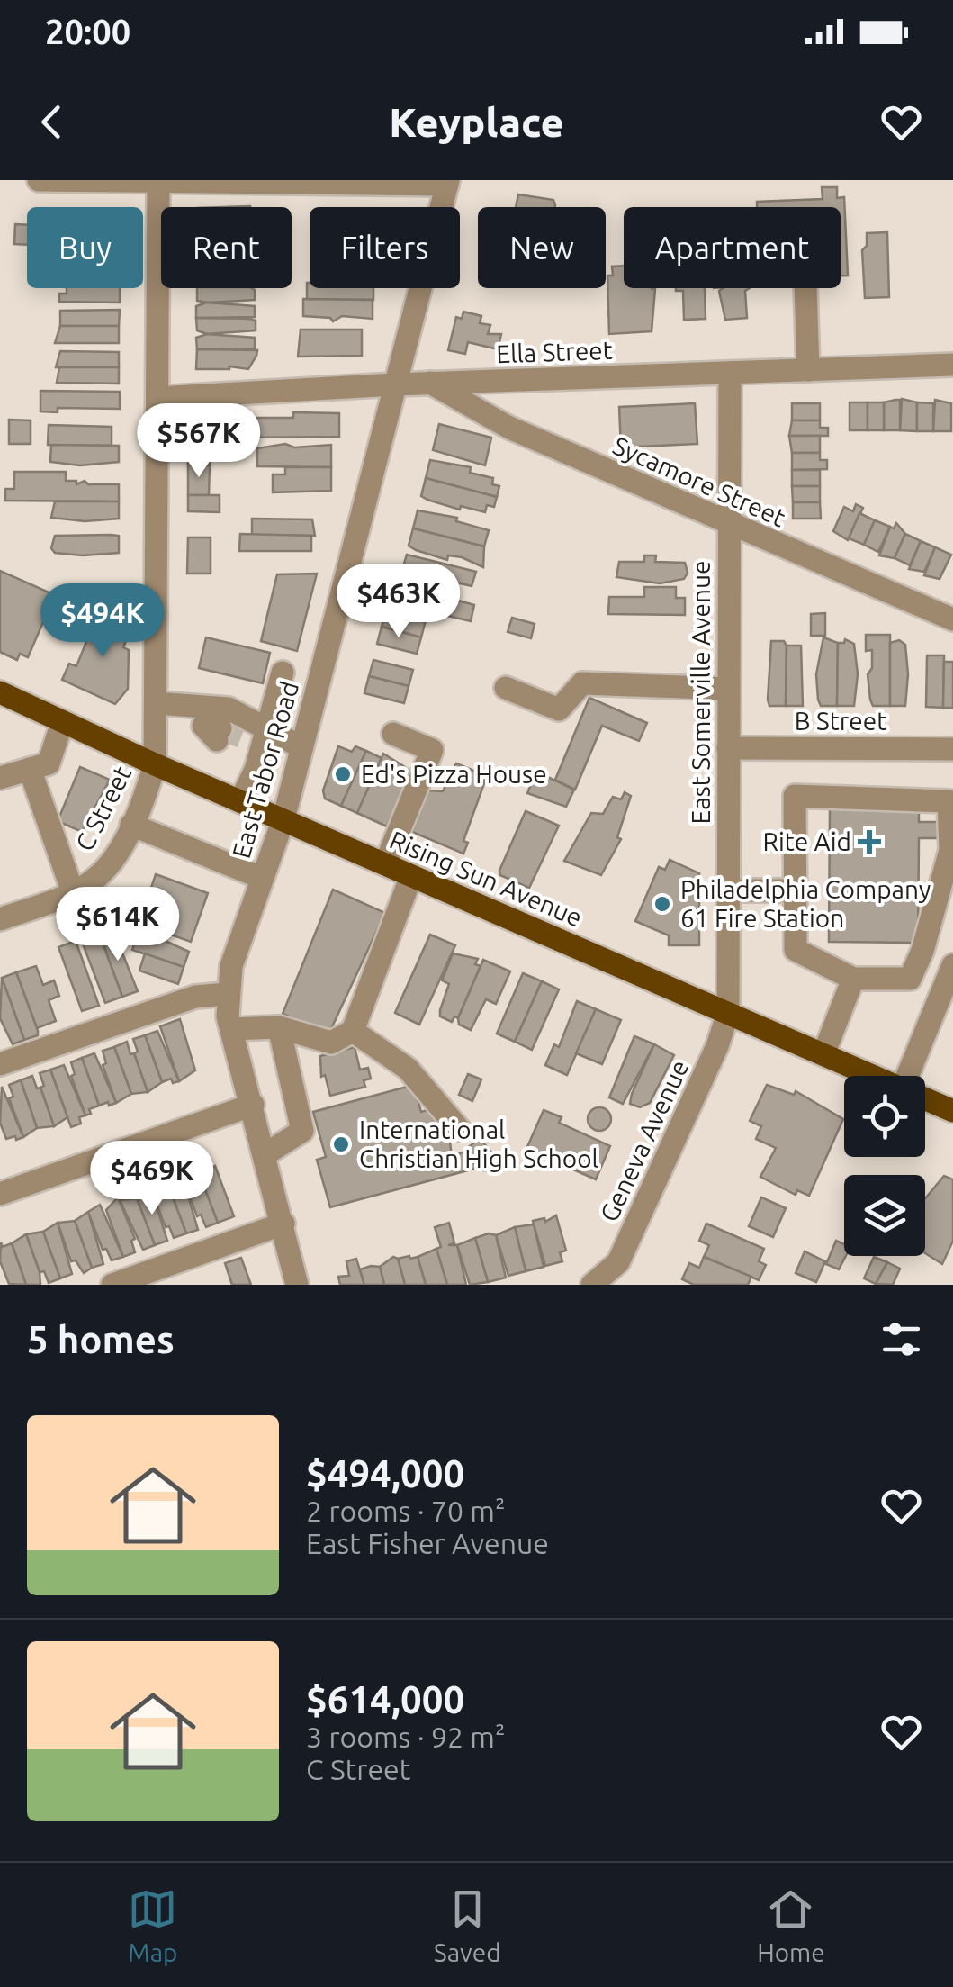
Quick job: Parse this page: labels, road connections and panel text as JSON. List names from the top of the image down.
{
  "streets": {
    "main road": ["Rising Sun Avenue"],
    "street": [
      "Ella Street",
      "Sycamore Street",
      "East Somerville Avenue",
      "B Street",
      "East Tabor Road",
      "C Street",
      "Geneva Avenue"
    ]
  },
  "crossings": [
    ["Ella Street", "Sycamore Street"],
    ["Ella Street", "East Somerville Avenue"],
    ["Ella Street", "East Tabor Road"],
    ["Sycamore Street", "East Somerville Avenue"],
    ["East Somerville Avenue", "B Street"],
    ["East Somerville Avenue", "Rising Sun Avenue"],
    ["East Somerville Avenue", "Geneva Avenue"],
    ["East Tabor Road", "Rising Sun Avenue"],
    ["C Street", "Rising Sun Avenue"],
    ["Rising Sun Avenue", "Geneva Avenue"]
  ],
  "places": {
    "other": ["Ed's Pizza House", "Philadelphia Company 61 Fire Station", "International Christian High School"],
    "health": ["Rite Aid"]
  },
  "page": {
    "status": "20:00",
    "header": "Keyplace",
    "chip": [
      "Buy",
      "Rent",
      "Filters",
      "New",
      "Apartment"
    ],
    "price": [
      "$567K",
      "$463K",
      "$494K",
      "$614K",
      "$469K"
    ],
    "heading": "5 homes",
    "list": [
      {
        "name": "$494,000",
        "note": "2 rooms · 70 m² · East Fisher Avenue"
      },
      {
        "name": "$614,000",
        "note": "3 rooms · 92 m² · C Street"
      }
    ],
    "tabs": ["Map", "Saved", "Home"]
  }
}
